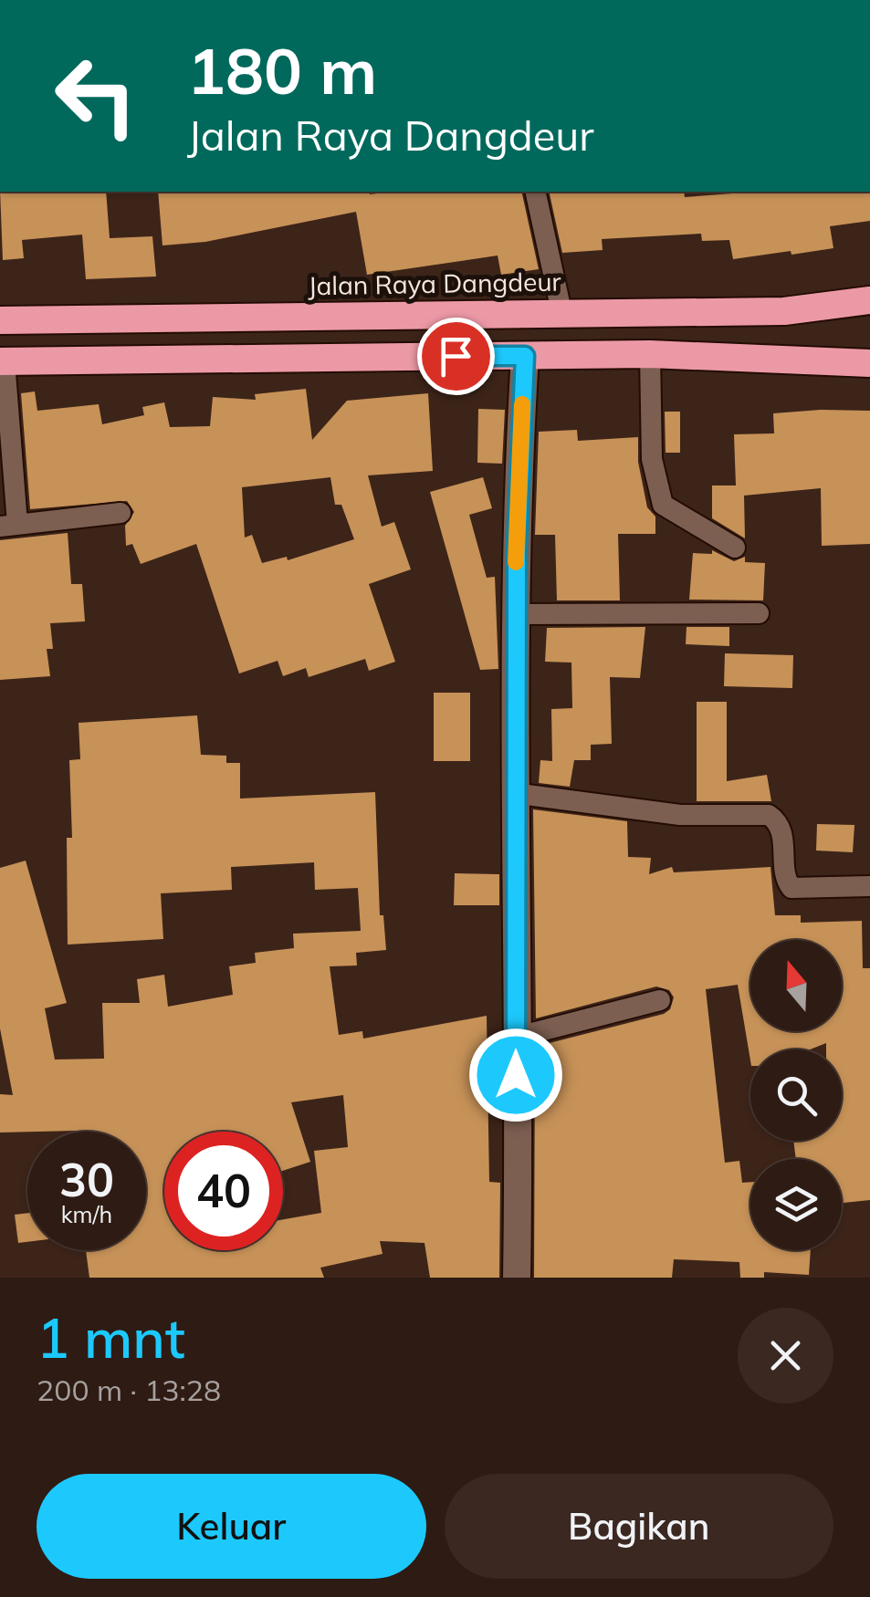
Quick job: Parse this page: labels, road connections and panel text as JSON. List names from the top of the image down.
{
  "streets": {
    "highway": ["Jalan Raya Dangdeur"]
  },
  "north": "top",
  "page": {
    "turn": ["180 m", "Jalan Raya Dangdeur"],
    "speed": "30 km/h",
    "limit": "40",
    "heading": ["1 mnt", "200 m · 13:28"],
    "buttons": ["Keluar", "Bagikan"]
  }
}
